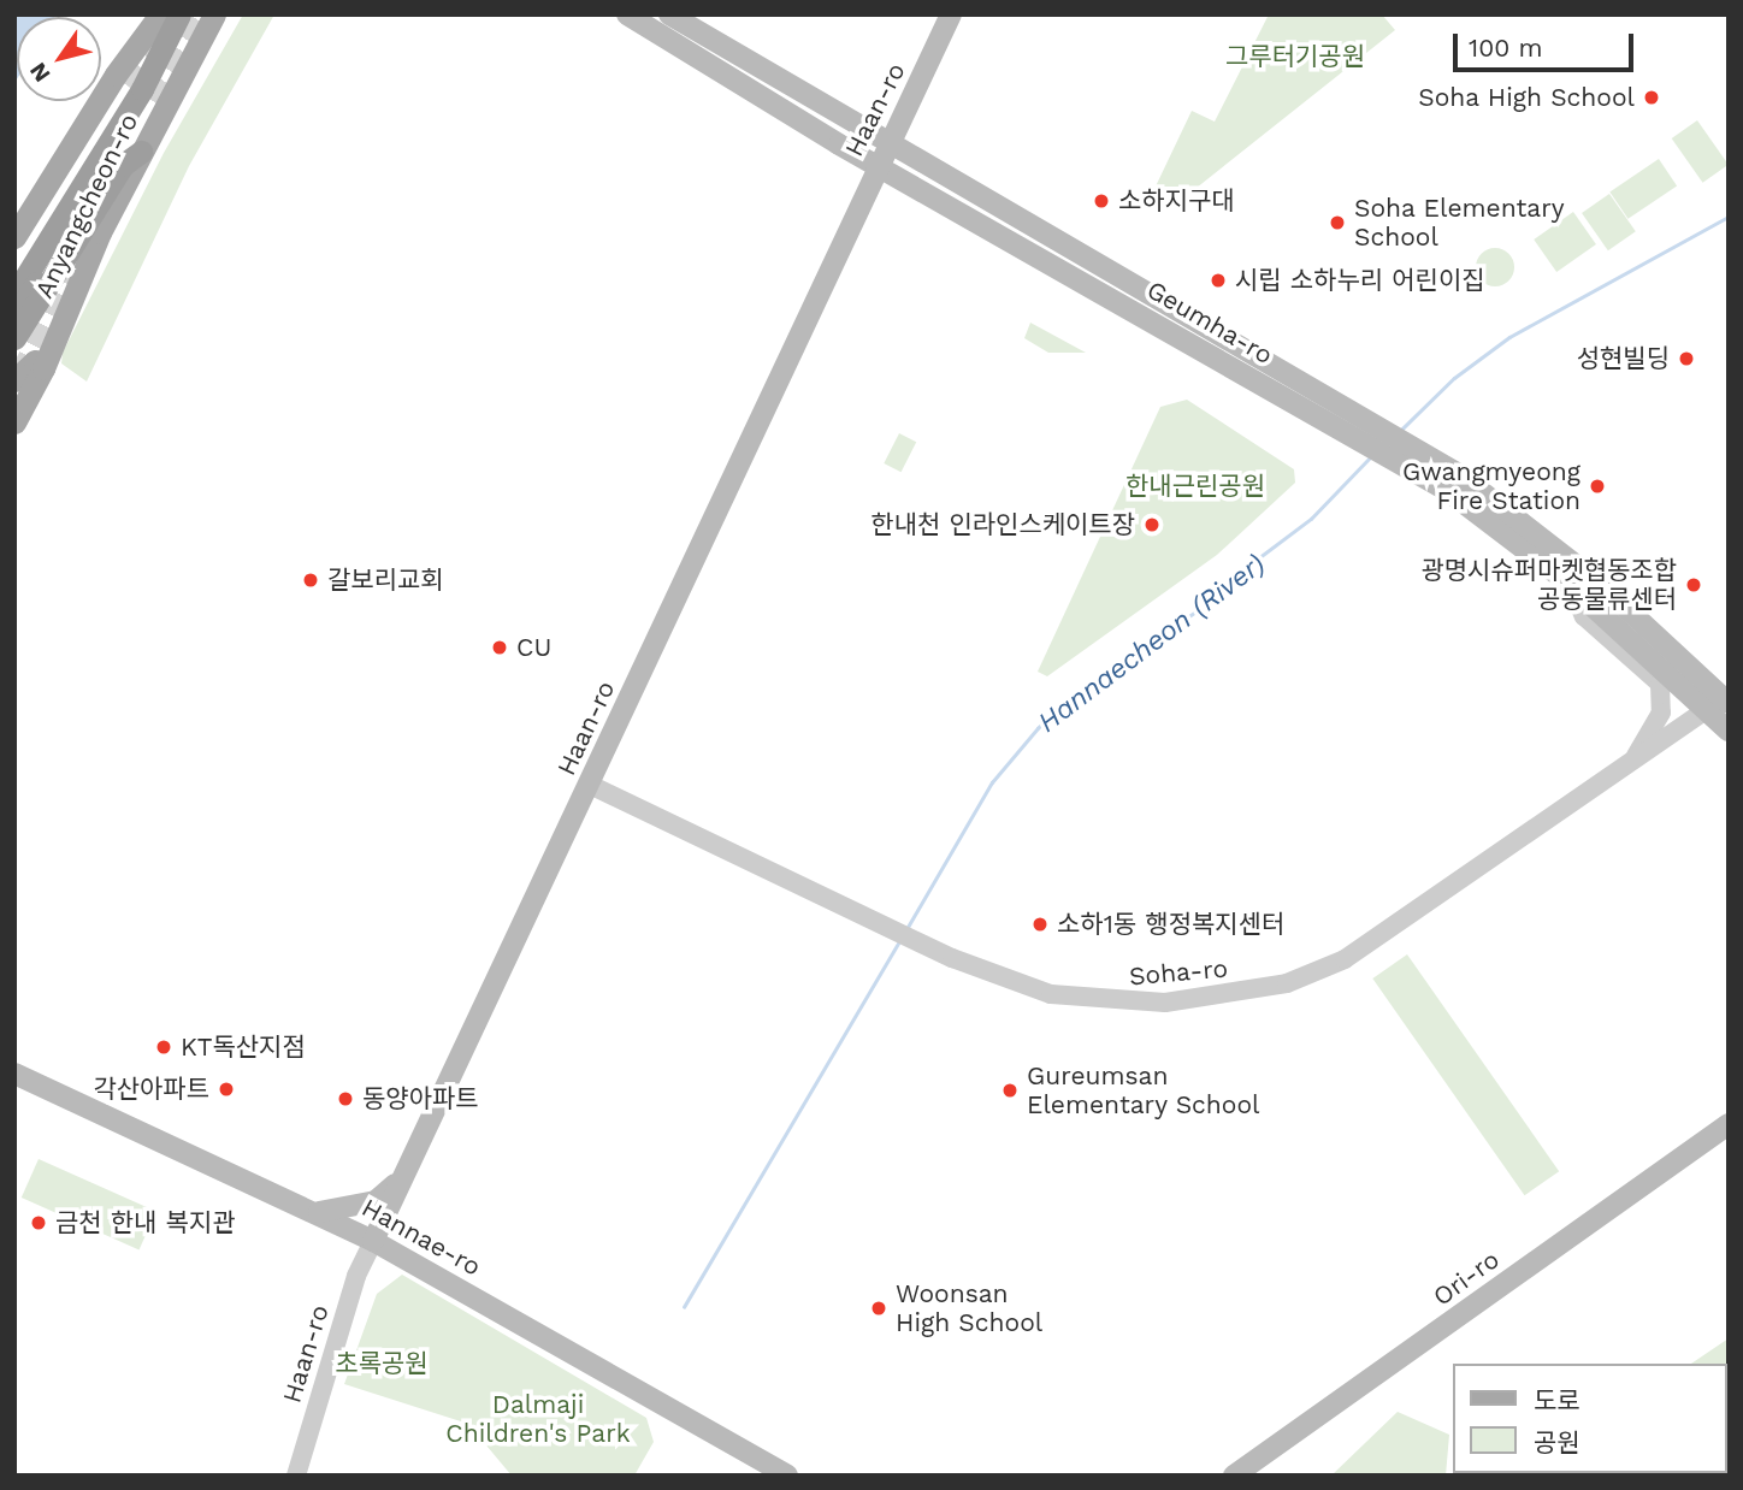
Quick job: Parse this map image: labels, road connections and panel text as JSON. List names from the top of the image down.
{
  "streets": {
    "main road": [
      "Haan-ro",
      "Anyangcheon-ro",
      "Geumha-ro",
      "Hannae-ro",
      "Ori-ro"
    ],
    "street": ["Soha-ro"]
  },
  "crossings": [
    ["Haan-ro", "Geumha-ro"],
    ["Haan-ro", "Soha-ro"],
    ["Haan-ro", "Hannae-ro"],
    ["Geumha-ro", "Soha-ro"]
  ],
  "water": ["Hannaecheon (River)"],
  "parks": [
    "그루터기공원",
    "한내근린공원",
    "초록공원",
    "Dalmaji Children's Park"
  ],
  "places": [
    "Soha High School",
    "소하지구대",
    "Soha Elementary School",
    "시립 소하누리 어린이집",
    "성현빌딩",
    "Gwangmyeong Fire Station",
    "한내천 인라인스케이트장",
    "갈보리교회",
    "광명시슈퍼마켓협동조합 공동물류센터",
    "CU",
    "소하1동 행정복지센터",
    "KT독산지점",
    "각산아파트",
    "Gureumsan Elementary School",
    "동양아파트",
    "금천 한내 복지관",
    "Woonsan High School"
  ],
  "legend": ["도로", "공원"],
  "scale_bar": "100 m",
  "north": "bottom left"
}
